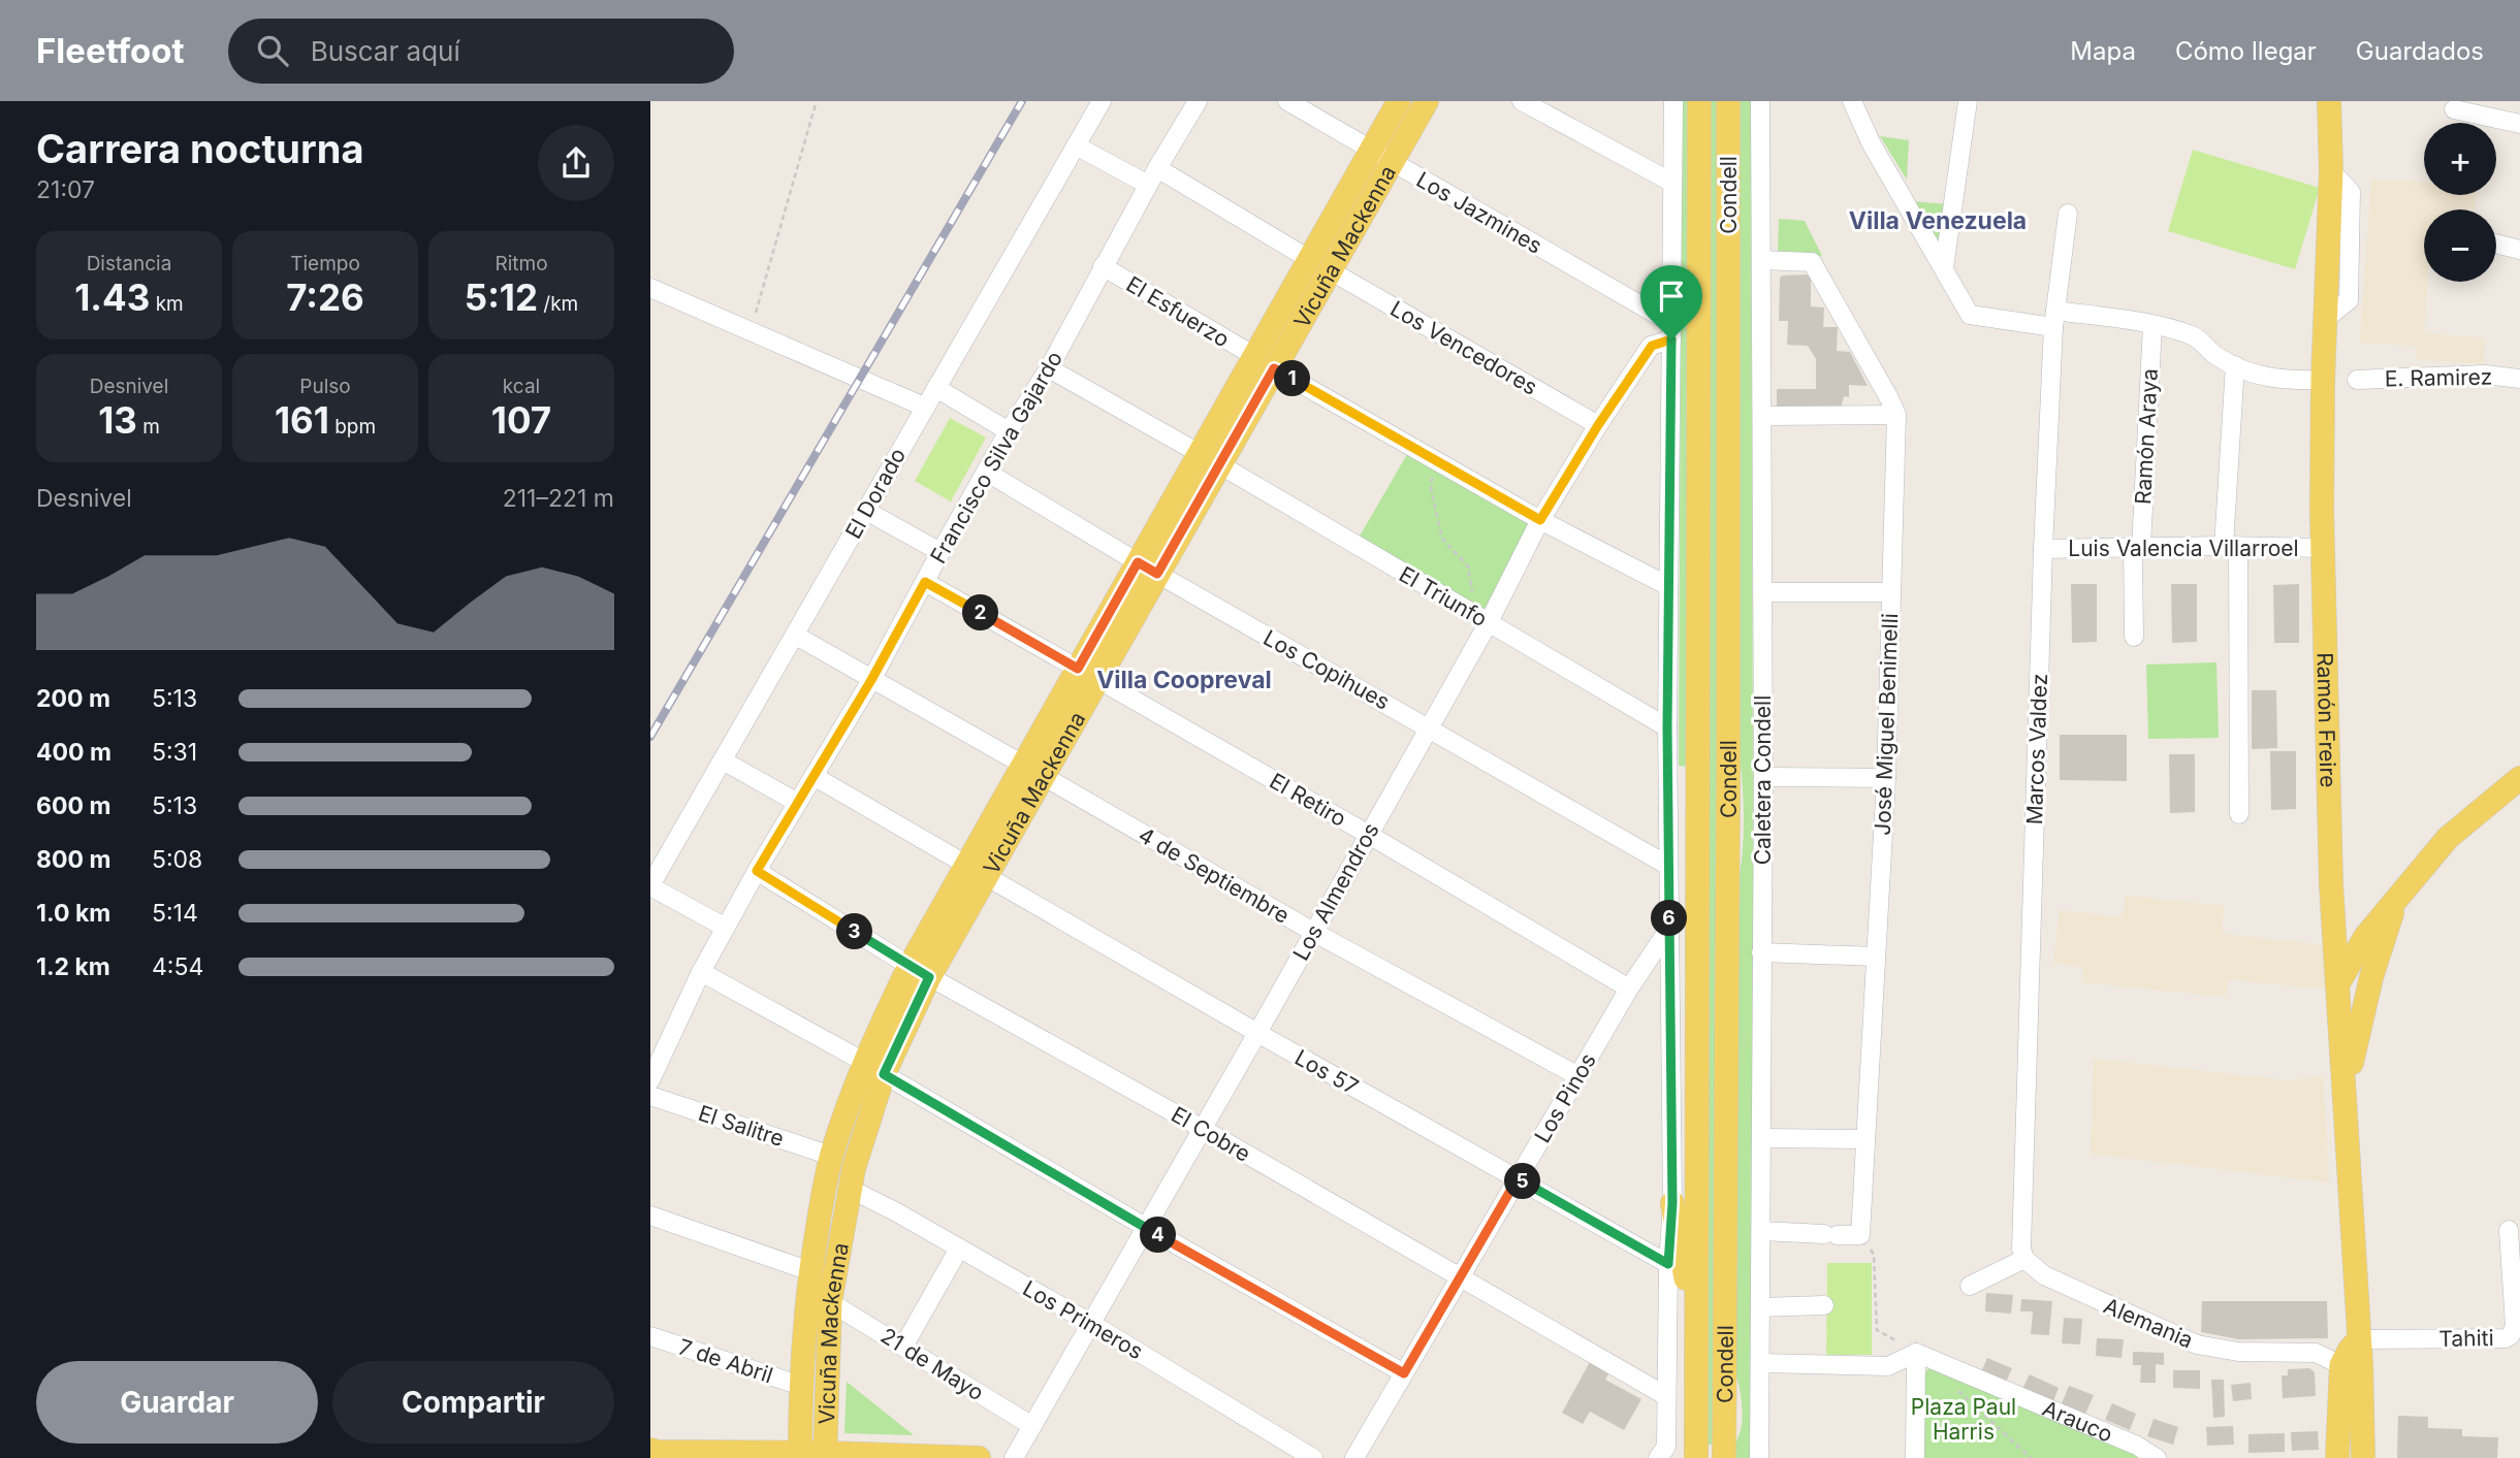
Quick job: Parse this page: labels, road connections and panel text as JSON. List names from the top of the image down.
{
  "streets": {
    "main road": ["Condell", "Vicuña Mackenna", "Ramón Freire"],
    "street": [
      "Los Jazmines",
      "El Esfuerzo",
      "Los Vencedores",
      "E. Ramirez",
      "Ramón Araya",
      "Francisco Silva Gajardo",
      "El Dorado",
      "Luis Valencia Villarroel",
      "El Triunfo",
      "Los Copihues",
      "José Miguel Benimelli",
      "Marcos Valdez",
      "Caletera Condell",
      "El Retiro",
      "4 de Septiembre",
      "Los Almendros",
      "Los 57",
      "Los Pinos",
      "El Salitre",
      "El Cobre",
      "Los Primeros",
      "Alemania",
      "Tahiti",
      "7 de Abril",
      "21 de Mayo",
      "Arauco"
    ]
  },
  "crossings": [
    ["Los Jazmines", "Vicuña Mackenna"],
    ["Los Jazmines", "Los Almendros"],
    ["Vicuña Mackenna", "El Esfuerzo"],
    ["Vicuña Mackenna", "Los Vencedores"],
    ["Vicuña Mackenna", "El Triunfo"],
    ["Vicuña Mackenna", "Los Copihues"],
    ["Vicuña Mackenna", "El Retiro"],
    ["Vicuña Mackenna", "4 de Septiembre"],
    ["Vicuña Mackenna", "Los 57"],
    ["Vicuña Mackenna", "El Salitre"],
    ["Vicuña Mackenna", "El Cobre"],
    ["Vicuña Mackenna", "Los Primeros"],
    ["Vicuña Mackenna", "7 de Abril"],
    ["Vicuña Mackenna", "21 de Mayo"],
    ["El Esfuerzo", "Francisco Silva Gajardo"],
    ["El Esfuerzo", "Los Almendros"],
    ["Los Vencedores", "Francisco Silva Gajardo"],
    ["Los Vencedores", "Los Almendros"],
    ["Ramón Araya", "Luis Valencia Villarroel"],
    ["Francisco Silva Gajardo", "El Triunfo"],
    ["Francisco Silva Gajardo", "Los Copihues"],
    ["Francisco Silva Gajardo", "El Retiro"],
    ["Francisco Silva Gajardo", "4 de Septiembre"],
    ["Francisco Silva Gajardo", "Los 57"],
    ["Francisco Silva Gajardo", "El Cobre"],
    ["El Dorado", "4 de Septiembre"],
    ["Luis Valencia Villarroel", "Ramón Freire"],
    ["Luis Valencia Villarroel", "Marcos Valdez"],
    ["El Triunfo", "Los Almendros"],
    ["Los Copihues", "Los Almendros"],
    ["Ramón Freire", "Tahiti"],
    ["José Miguel Benimelli", "Caletera Condell"],
    ["Marcos Valdez", "Alemania"],
    ["El Retiro", "Los Almendros"],
    ["El Retiro", "Los Pinos"],
    ["4 de Septiembre", "Los Almendros"],
    ["4 de Septiembre", "Los Pinos"],
    ["Los Almendros", "Los 57"],
    ["Los Almendros", "El Cobre"],
    ["Los Almendros", "Los Primeros"],
    ["Los Almendros", "21 de Mayo"],
    ["Los 57", "Los Pinos"],
    ["Los Pinos", "El Cobre"]
  ],
  "districts": ["Villa Venezuela", "Villa Coopreval"],
  "parks": ["Plaza Paul Harris"],
  "page": {
    "header": "Fleetfoot",
    "search": "Buscar aquí",
    "nav": ["Mapa", "Cómo llegar", "Guardados"],
    "heading": ["Carrera nocturna", "21:07"],
    "map_buttons": ["+", "−"],
    "stats": [
      ["Distancia", "1.43 km"],
      ["Tiempo", "7:26"],
      ["Ritmo", "5:12 /km"],
      ["Desnivel", "13 m"],
      ["Pulso", "161 bpm"],
      ["kcal", "107"]
    ],
    "pins": [
      "1",
      "2",
      "6",
      "3",
      "5",
      "4"
    ],
    "chart": ["Desnivel", "211–221 m"],
    "list": [
      {
        "name": "200 m",
        "note": "5:13"
      },
      {
        "name": "400 m",
        "note": "5:31"
      },
      {
        "name": "600 m",
        "note": "5:13"
      },
      {
        "name": "800 m",
        "note": "5:08"
      },
      {
        "name": "1.0 km",
        "note": "5:14"
      },
      {
        "name": "1.2 km",
        "note": "4:54"
      }
    ],
    "buttons": ["Guardar", "Compartir"]
  }
}
